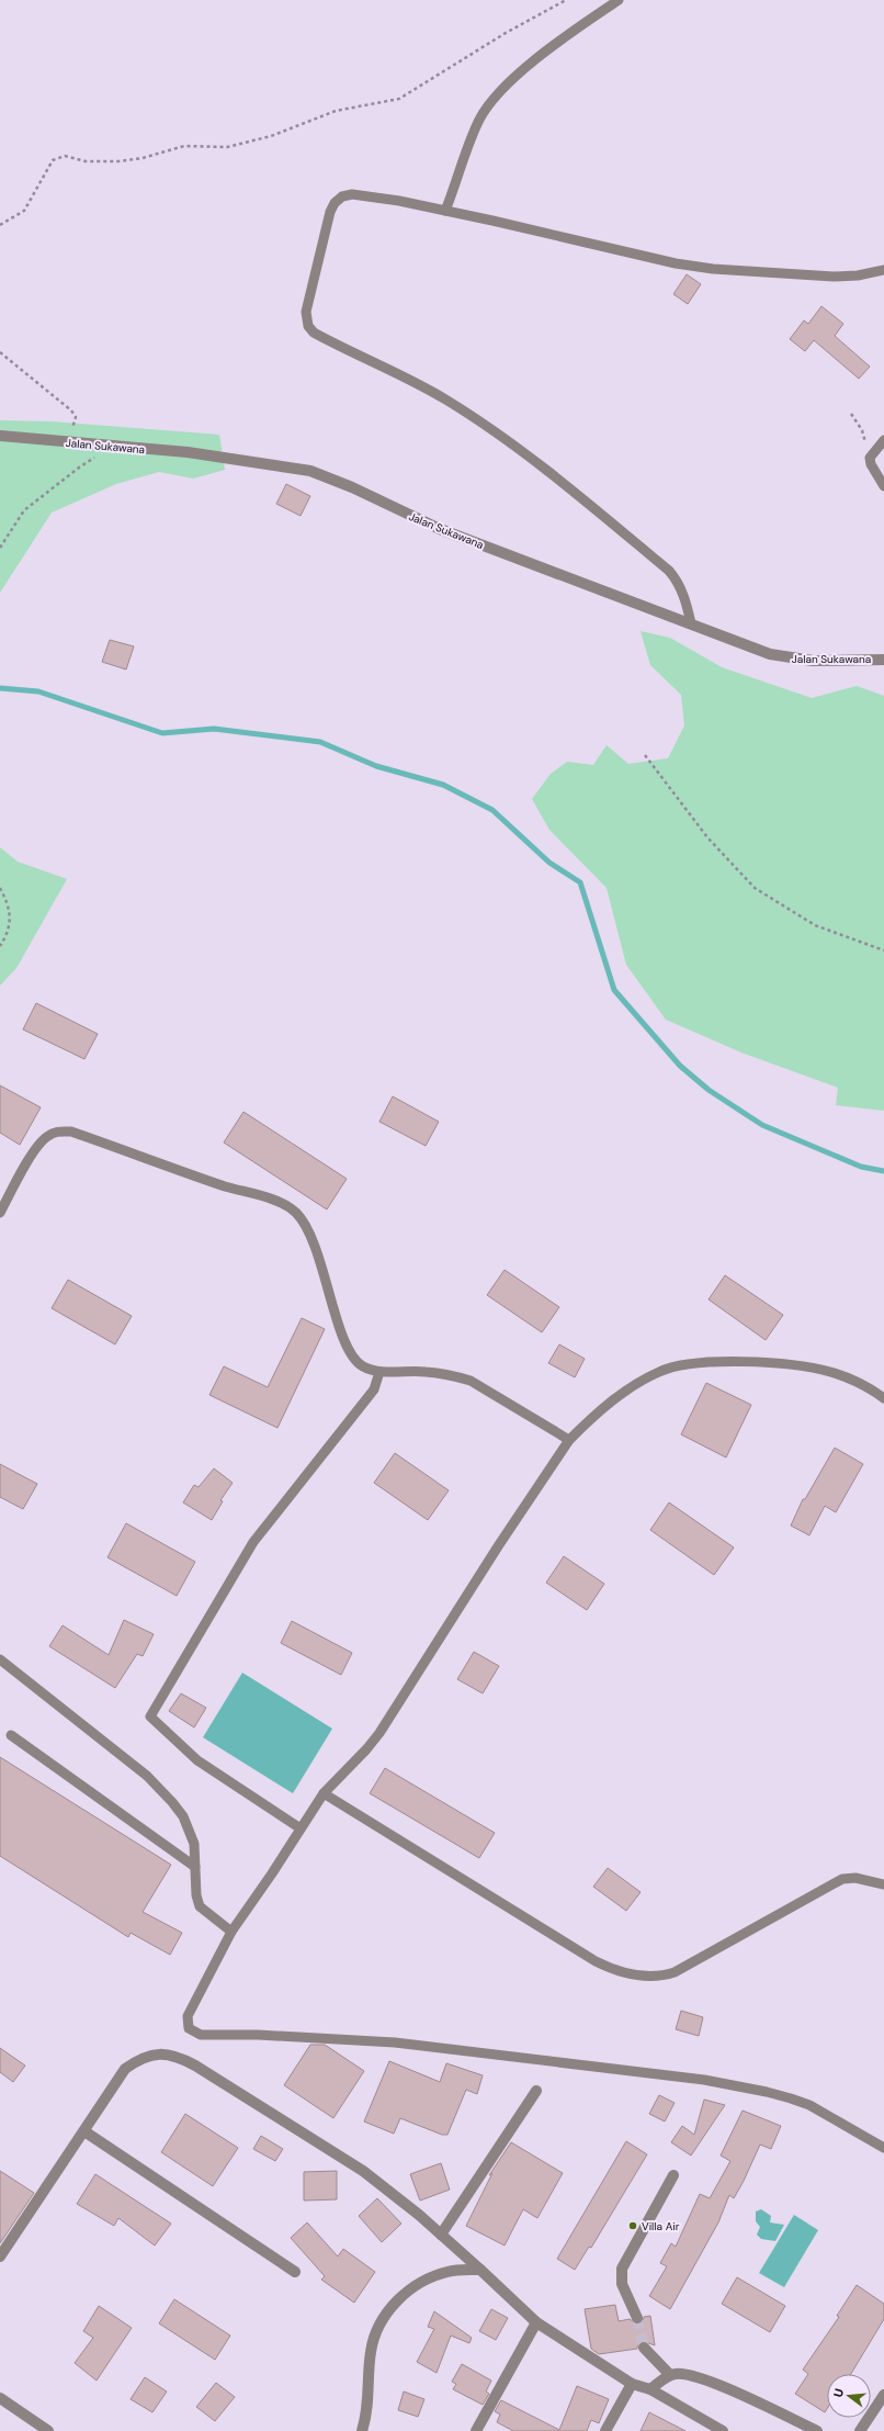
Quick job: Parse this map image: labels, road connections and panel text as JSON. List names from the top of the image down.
{
  "streets": {
    "street": ["Jalan Sukawana"]
  },
  "places": ["Villa Air"],
  "north": "left"
}
